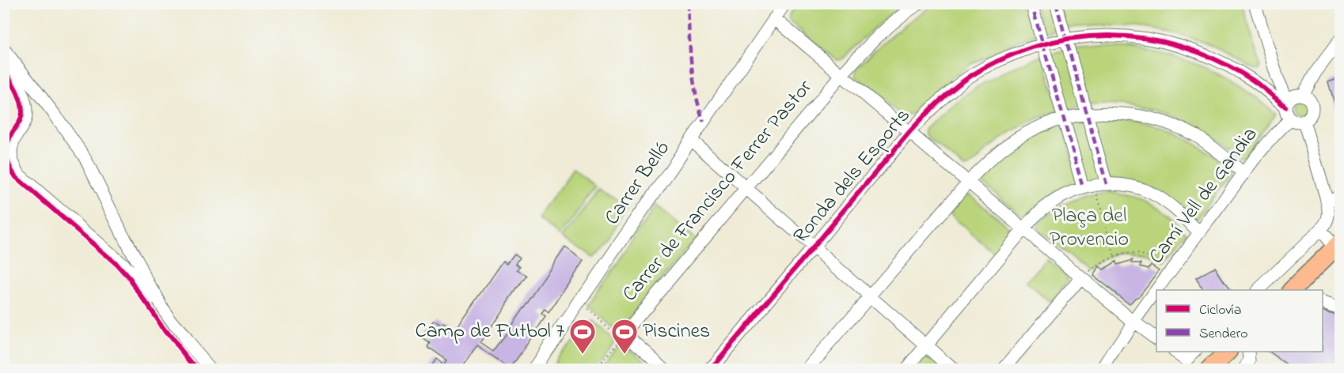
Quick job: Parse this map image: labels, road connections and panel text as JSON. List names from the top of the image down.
{
  "streets": {
    "street": [
      "Ronda dels Esports",
      "Carrer Belló",
      "Carrer de Francisco Ferrer Pastor",
      "Camí Vell de Gandia"
    ]
  },
  "crossings": [
    ["Ronda dels Esports", "Camí Vell de Gandia"]
  ],
  "parks": ["Plaça del Provencio"],
  "places": {
    "sports": ["Camp de Futbol 7", "Piscines"]
  },
  "legend": ["Ciclovía", "Sendero"]
}
